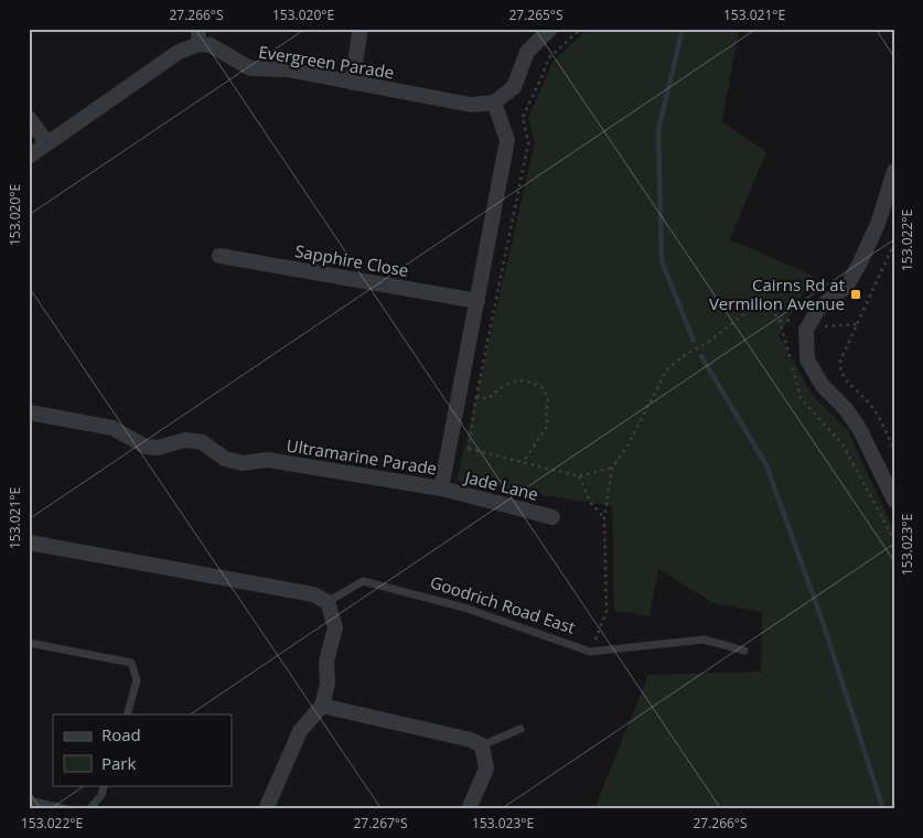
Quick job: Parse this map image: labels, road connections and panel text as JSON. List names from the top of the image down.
{
  "streets": {
    "street": [
      "Evergreen Parade",
      "Sapphire Close",
      "Ultramarine Parade",
      "Jade Lane"
    ],
    "lane": ["Goodrich Road East"]
  },
  "crossings": [
    ["Evergreen Parade", "Ultramarine Parade"],
    ["Sapphire Close", "Ultramarine Parade"],
    ["Ultramarine Parade", "Jade Lane"]
  ],
  "places": {
    "transit": ["Cairns Rd at Vermilion Avenue"]
  },
  "legend": ["Road", "Park"],
  "coordinates": [
    "27.266°S",
    "153.020°E",
    "27.265°S",
    "153.021°E",
    "153.022°E",
    "153.023°E",
    "27.267°S"
  ]
}
